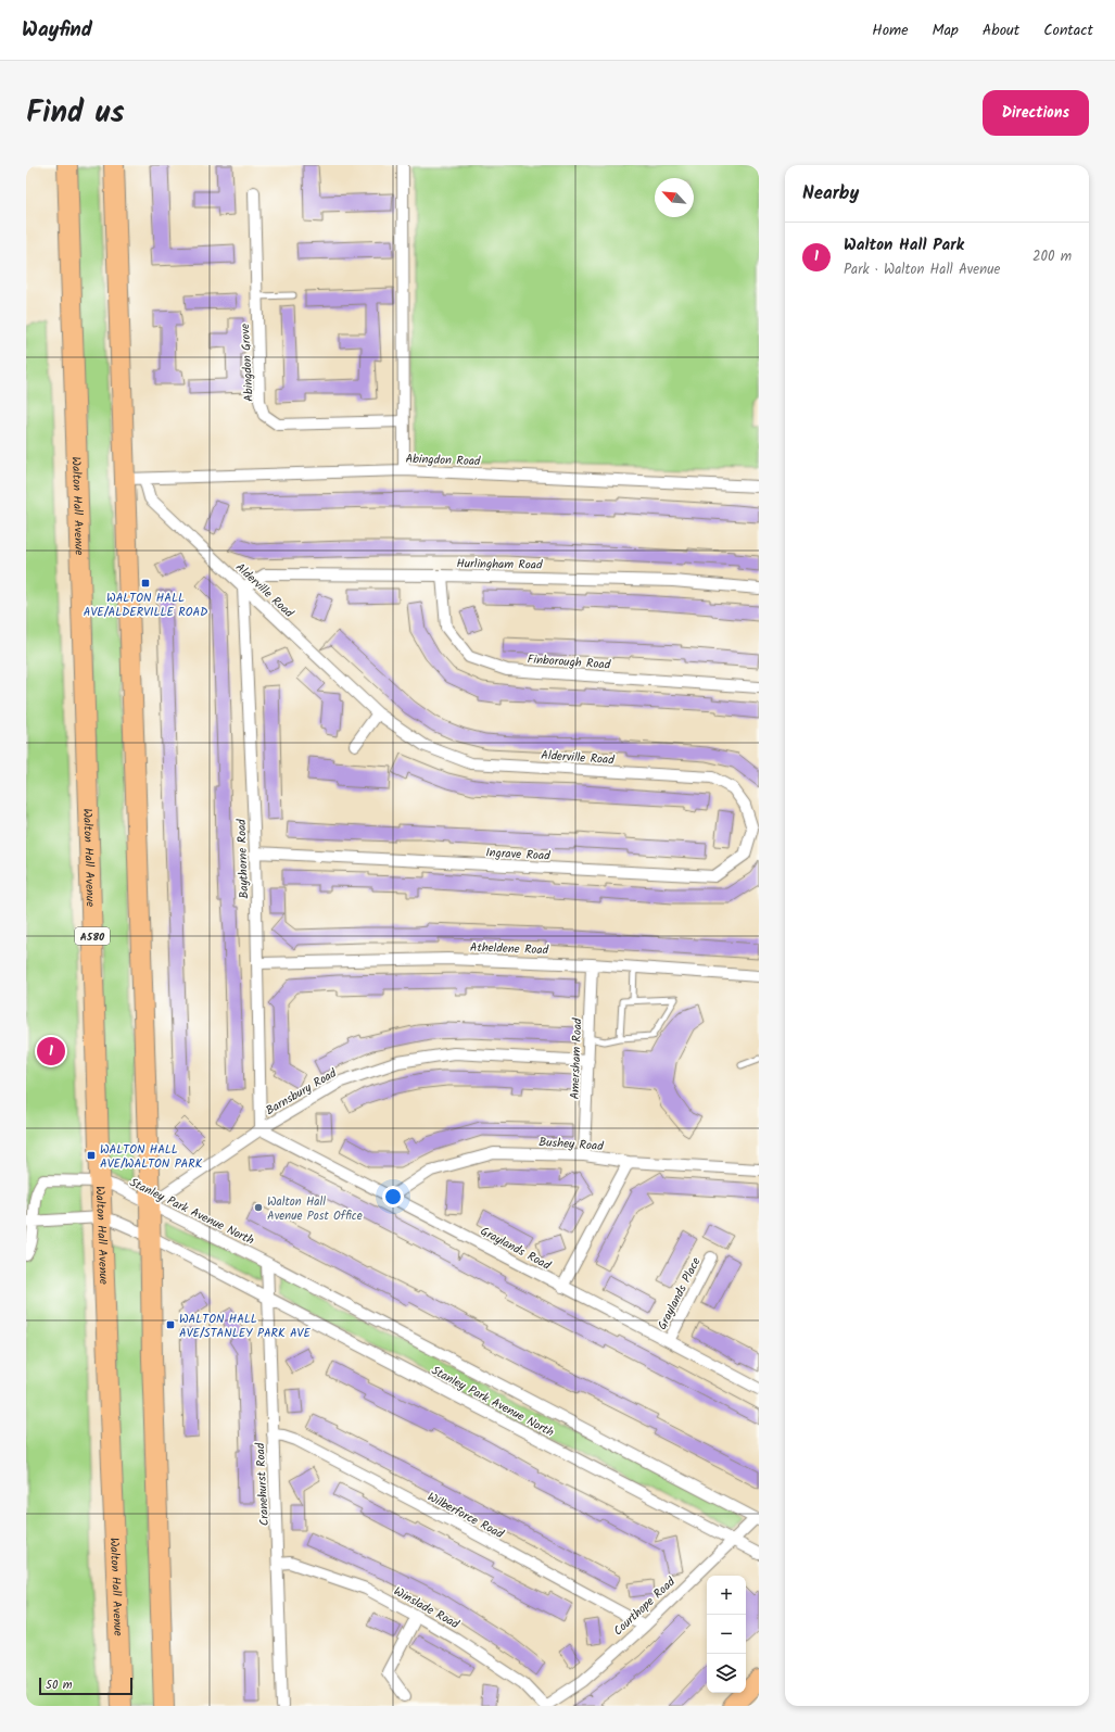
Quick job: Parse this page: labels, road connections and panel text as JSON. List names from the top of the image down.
{
  "streets": {
    "highway": ["Walton Hall Avenue", "A580"],
    "street": [
      "Abingdon Grove",
      "Abingdon Road",
      "Hurlingham Road",
      "Alderville Road",
      "Finborough Road",
      "Ingrave Road",
      "Baythorne Road",
      "Atheldene Road",
      "Amersham Road",
      "Barnsbury Road",
      "Bushey Road",
      "Stanley Park Avenue North",
      "Graylands Road",
      "Graylands Place",
      "Cranehurst Road",
      "Wilberforce Road",
      "Courthope Road",
      "Winslade Road"
    ]
  },
  "crossings": [
    ["Abingdon Road", "Alderville Road"],
    ["Walton Hall Avenue", "Stanley Park Avenue North"],
    ["Hurlingham Road", "Alderville Road"],
    ["Hurlingham Road", "Finborough Road"],
    ["Hurlingham Road", "Baythorne Road"],
    ["Alderville Road", "Ingrave Road"],
    ["Alderville Road", "Baythorne Road"],
    ["Ingrave Road", "Baythorne Road"],
    ["Baythorne Road", "Atheldene Road"],
    ["Baythorne Road", "Barnsbury Road"],
    ["Baythorne Road", "Graylands Road"],
    ["Atheldene Road", "Amersham Road"],
    ["Amersham Road", "Barnsbury Road"],
    ["Amersham Road", "Bushey Road"],
    ["Barnsbury Road", "Stanley Park Avenue North"],
    ["Barnsbury Road", "Graylands Road"],
    ["Bushey Road", "Graylands Road"],
    ["Stanley Park Avenue North", "Cranehurst Road"],
    ["Stanley Park Avenue North", "Courthope Road"],
    ["Graylands Road", "Graylands Place"],
    ["Cranehurst Road", "Wilberforce Road"],
    ["Cranehurst Road", "Winslade Road"],
    ["Wilberforce Road", "Courthope Road"],
    ["Courthope Road", "Winslade Road"]
  ],
  "places": {
    "transit": ["WALTON HALL AVE/ALDERVILLE ROAD", "WALTON HALL AVE/WALTON PARK", "WALTON HALL AVE/STANLEY PARK AVE"],
    "other": ["Walton Hall Avenue Post Office"]
  },
  "scale_bar": "50 m",
  "north": "top left",
  "page": {
    "header": "Wayfind",
    "nav": [
      "Home",
      "Map",
      "About",
      "Contact"
    ],
    "title": "Find us",
    "buttons": "Directions",
    "heading": "Nearby",
    "list": [
      {
        "mark": "1",
        "name": "Walton Hall Park",
        "note": "Park · Walton Hall Avenue",
        "value": "200 m"
      }
    ],
    "pins": "1",
    "map_buttons": ["+", "−"],
    "scale": "50 m"
  }
}
